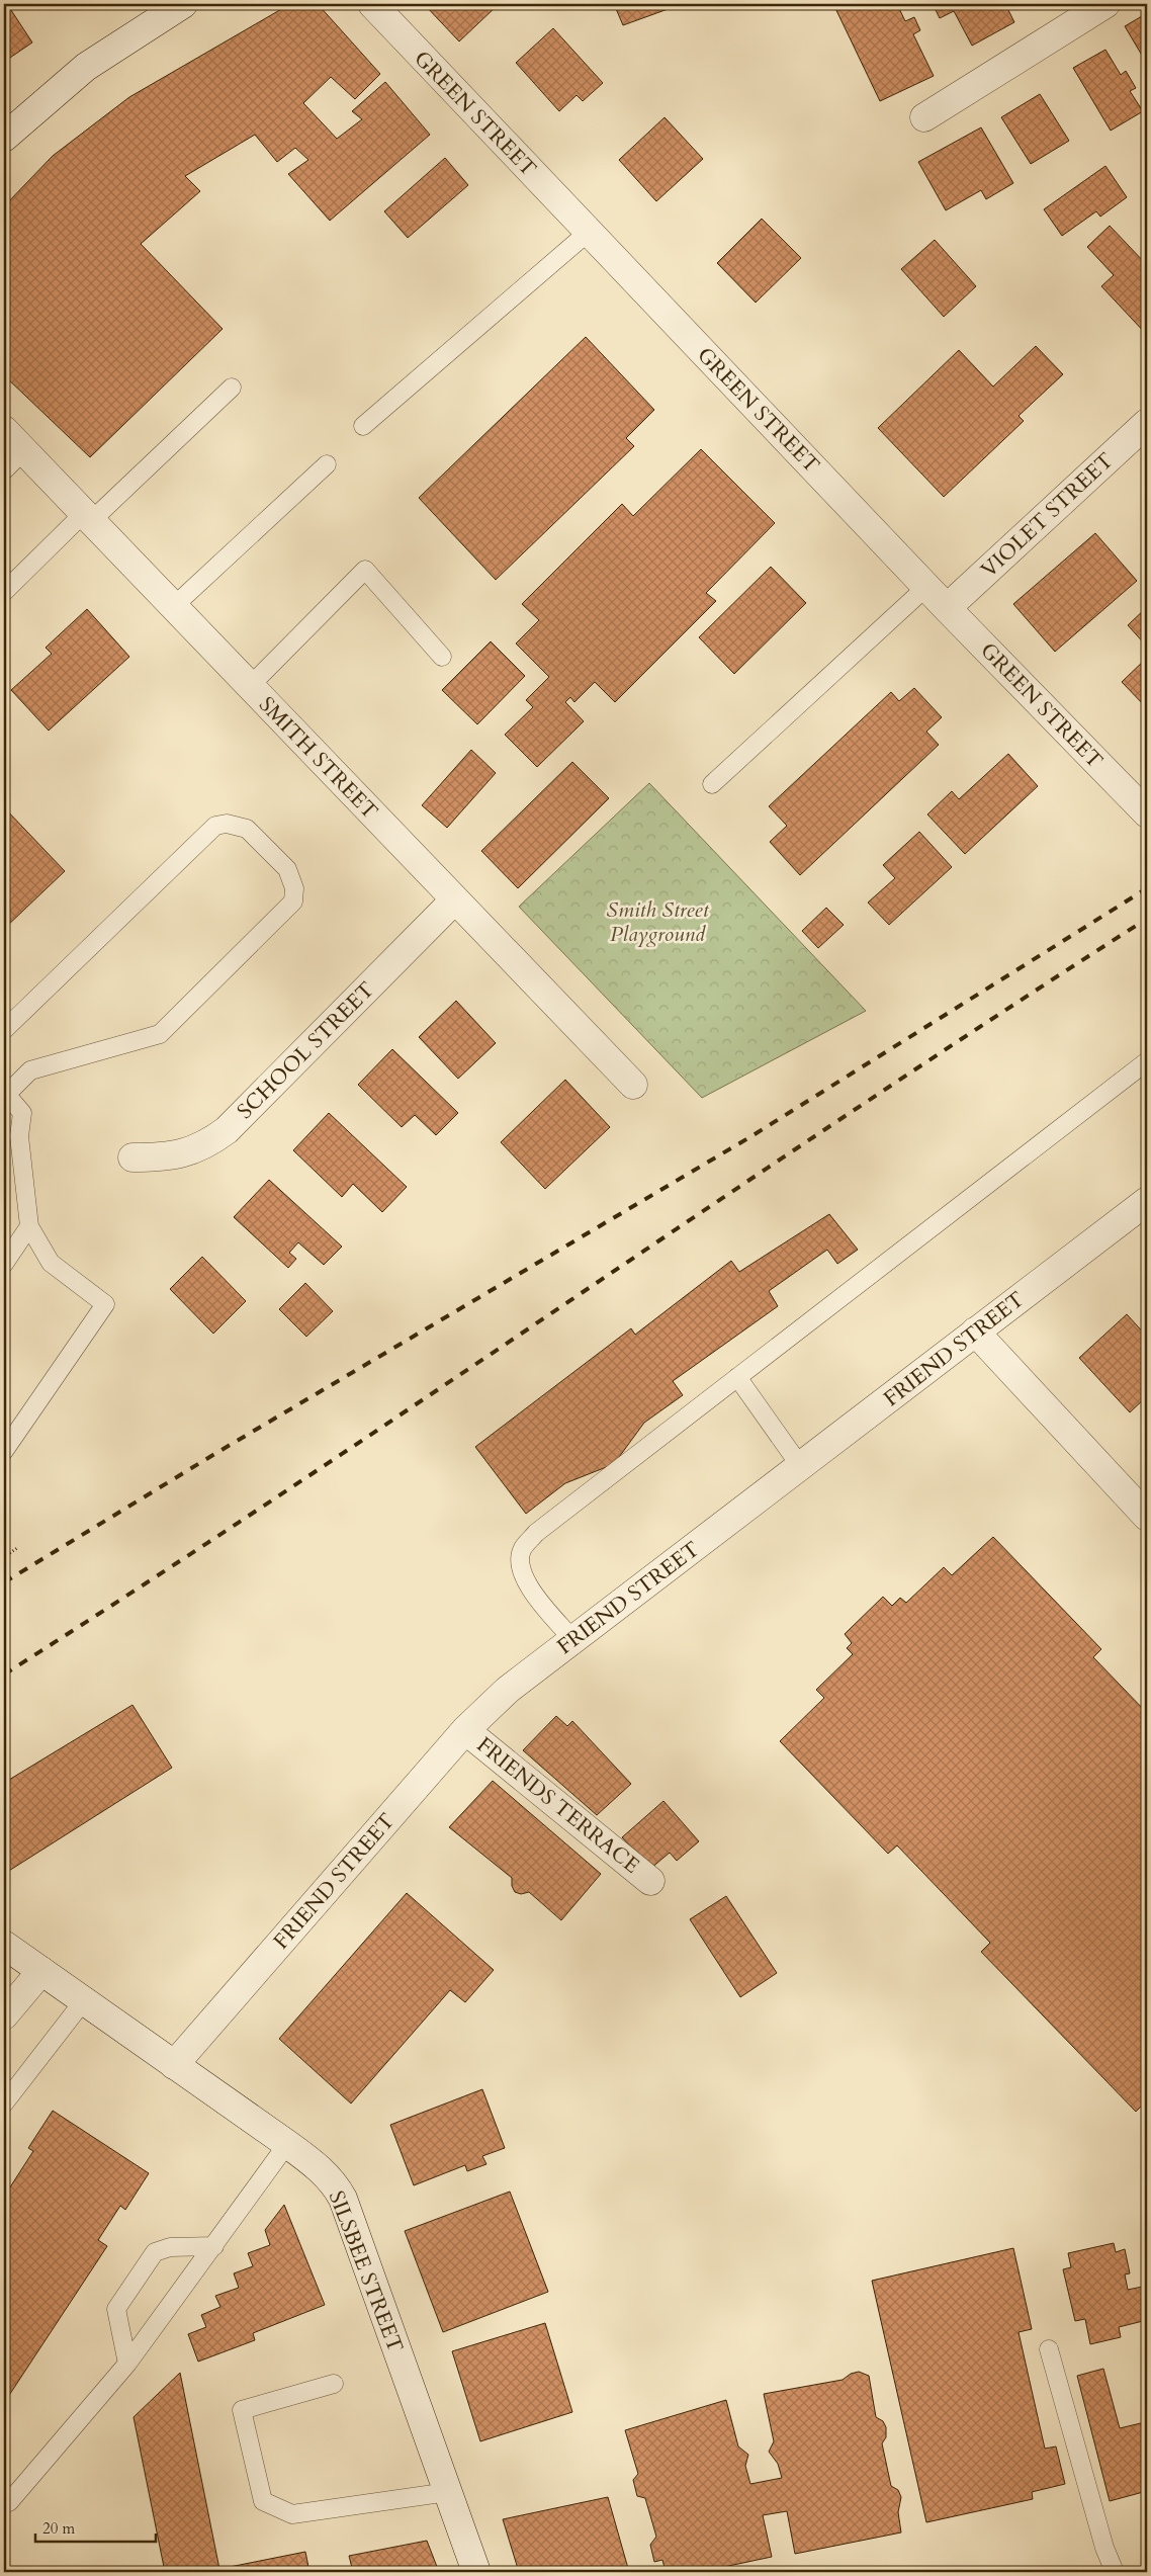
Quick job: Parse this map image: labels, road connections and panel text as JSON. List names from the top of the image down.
{
  "streets": {
    "street": [
      "GREEN STREET",
      "VIOLET STREET",
      "SMITH STREET",
      "SCHOOL STREET",
      "FRIEND STREET",
      "FRIENDS TERRACE",
      "SILSBEE STREET"
    ]
  },
  "crossings": [
    ["GREEN STREET", "VIOLET STREET"],
    ["SMITH STREET", "SCHOOL STREET"],
    ["FRIEND STREET", "FRIENDS TERRACE"],
    ["FRIEND STREET", "SILSBEE STREET"]
  ],
  "parks": ["Smith Street Playground"],
  "scale_bar": "20 m"
}
